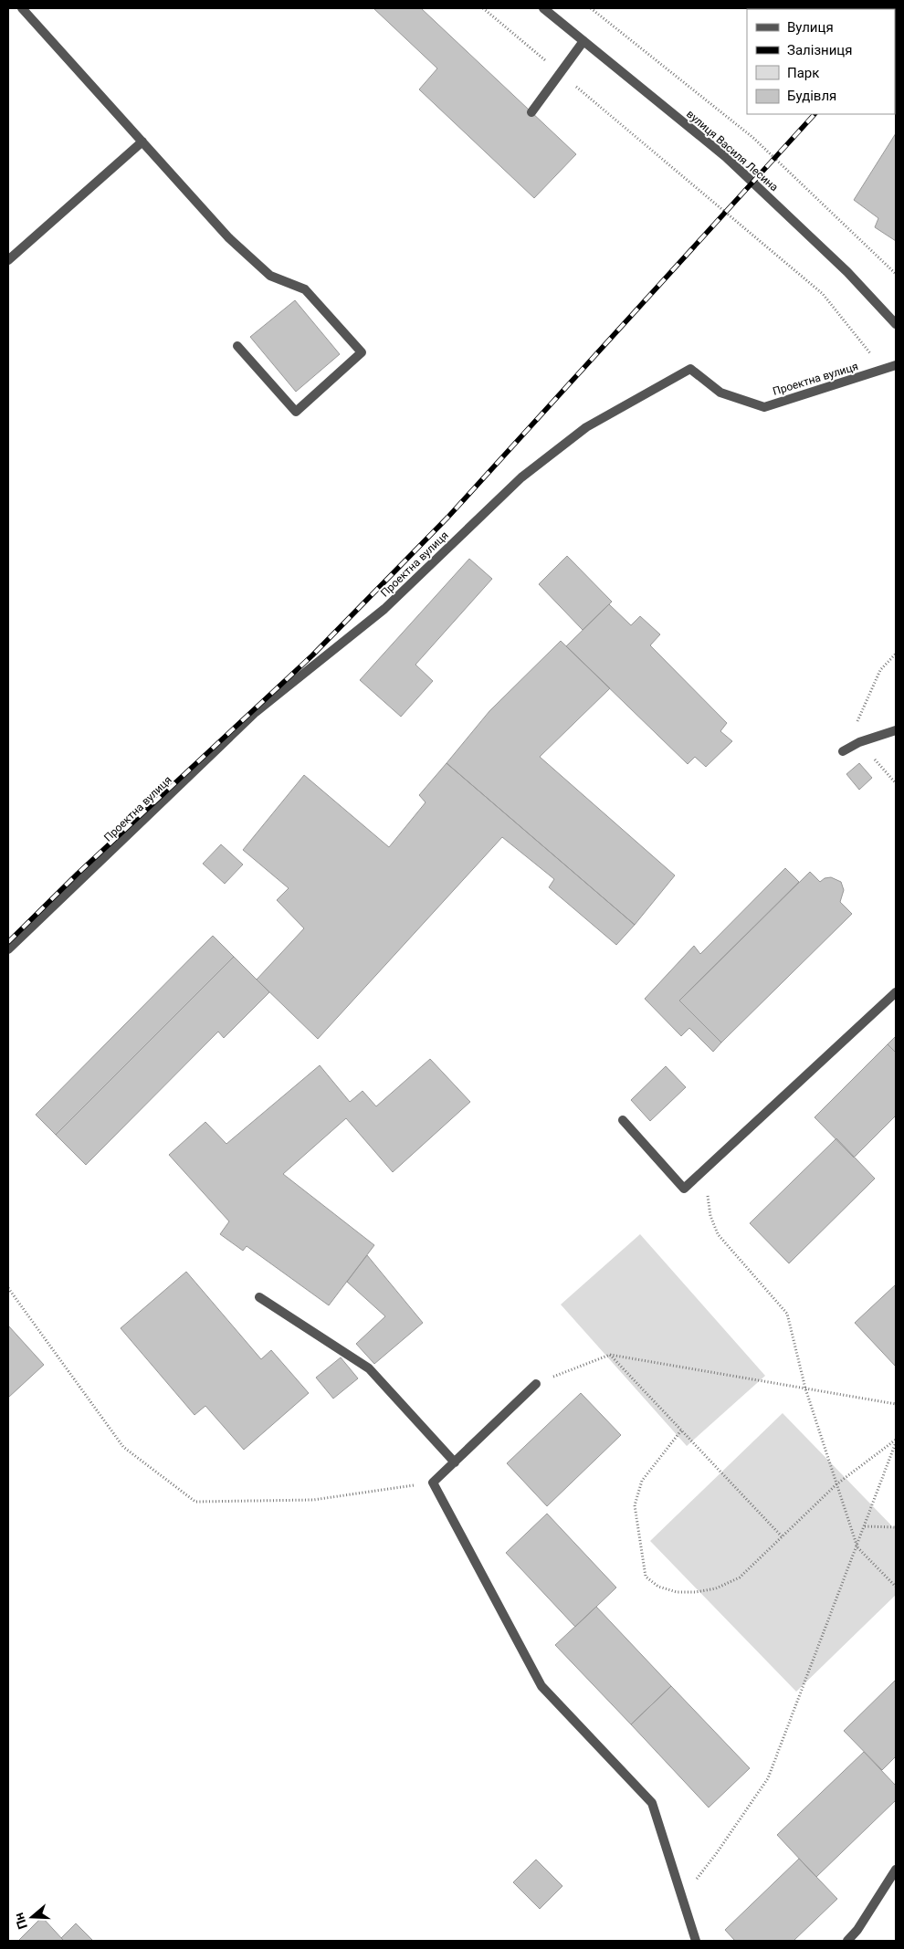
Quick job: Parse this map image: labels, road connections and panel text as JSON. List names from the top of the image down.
{
  "streets": {
    "street": ["вулиця Василя Лесина", "Проектна вулиця"]
  },
  "legend": [
    "Вулиця",
    "Залізниця",
    "Парк",
    "Будівля"
  ],
  "north": "left"
}
